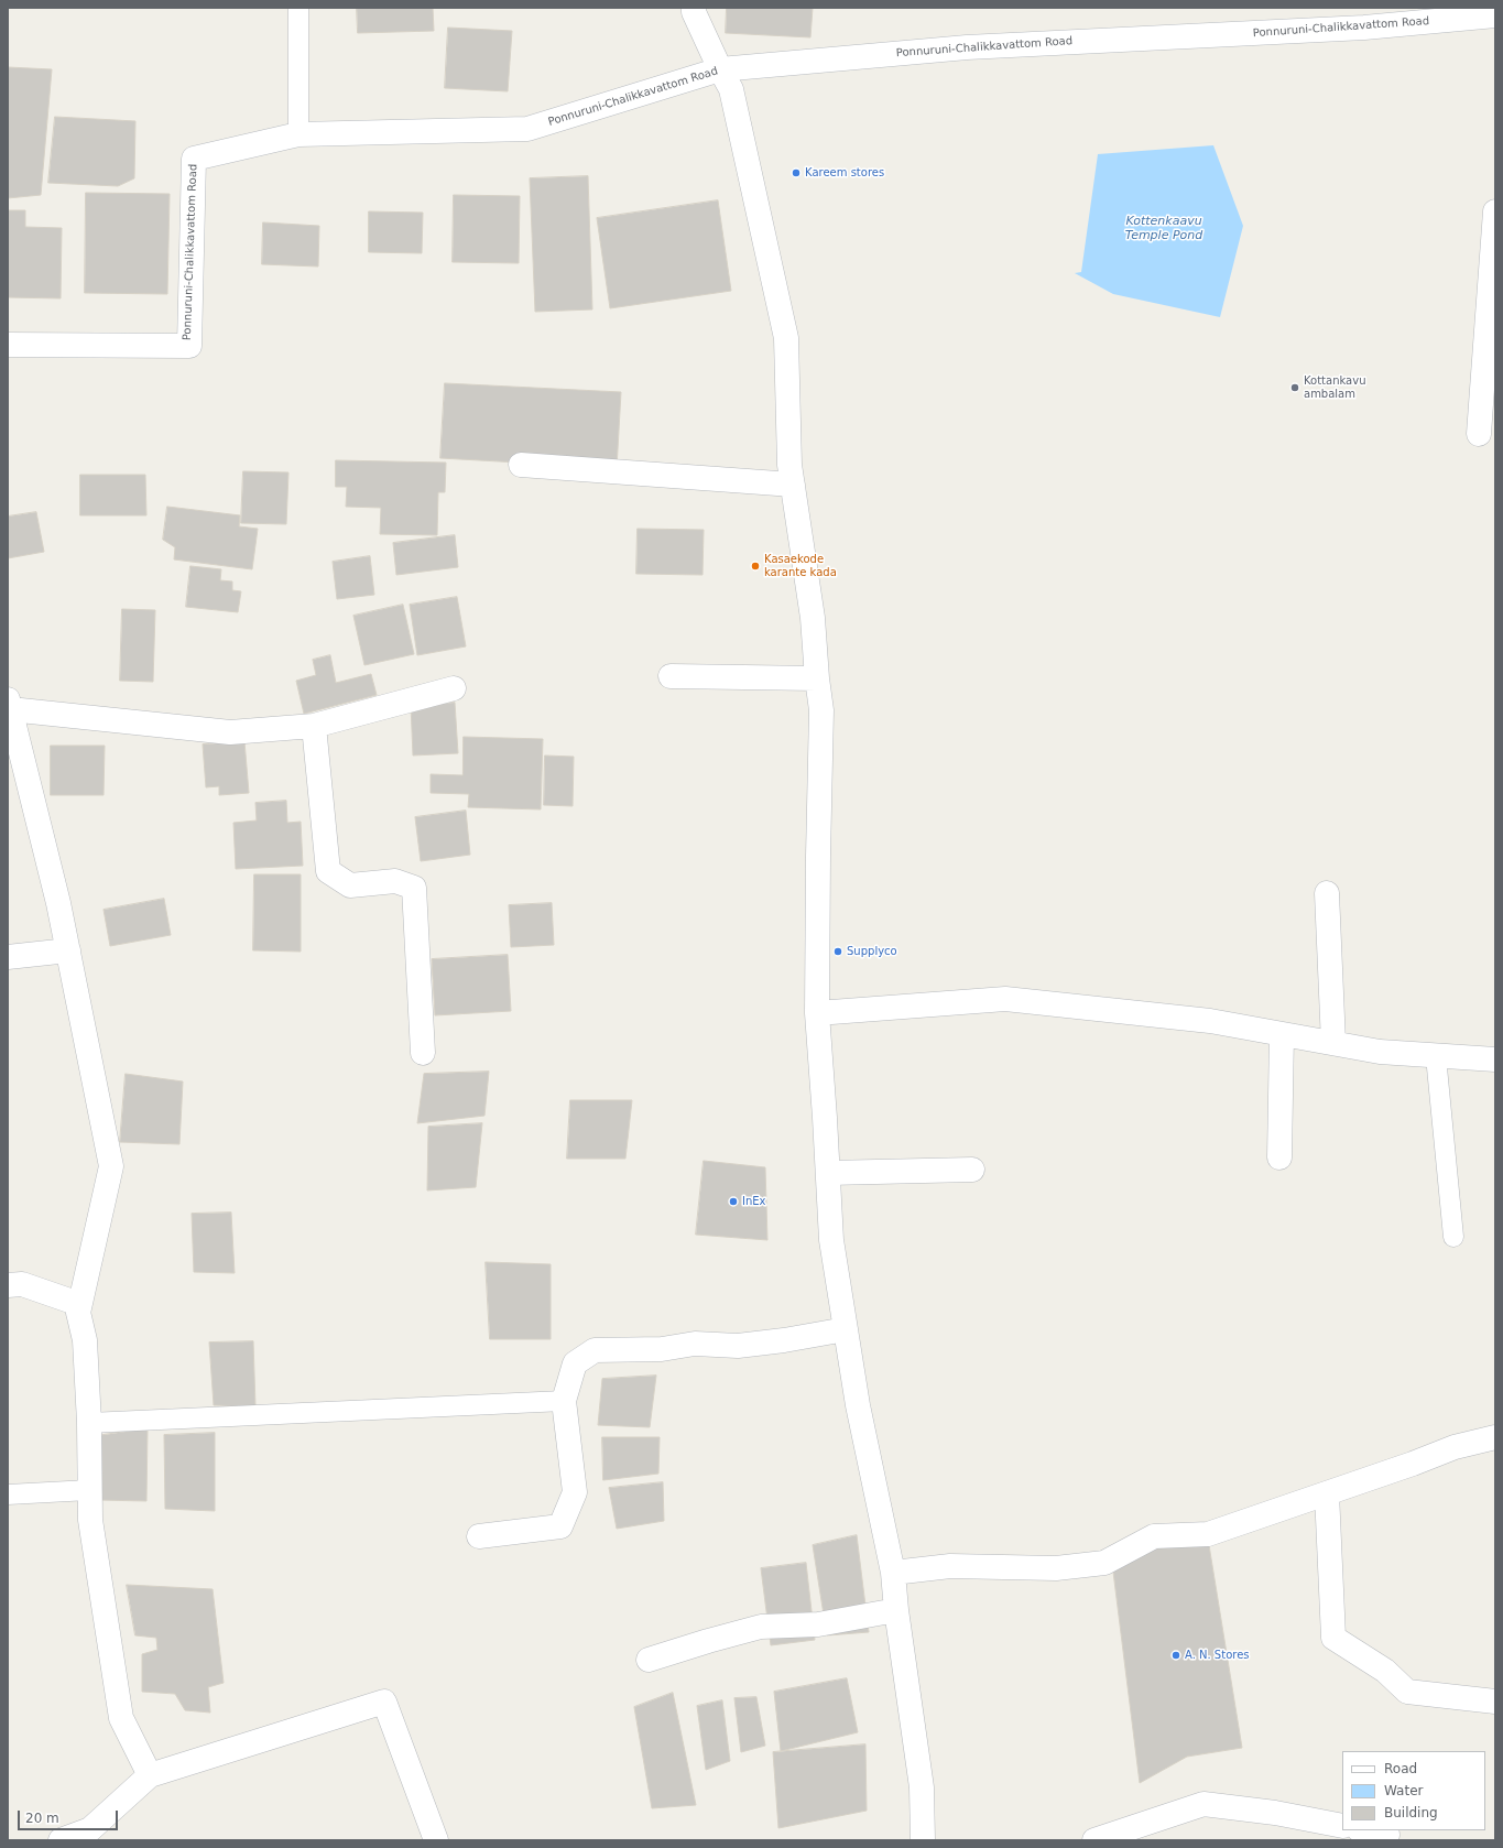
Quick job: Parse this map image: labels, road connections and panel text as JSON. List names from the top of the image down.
{
  "streets": {
    "street": ["Ponnuruni-Chalikkavattom Road"]
  },
  "water": ["Kottenkaavu Temple Pond"],
  "places": [
    "Kareem stores",
    "Kottankavu ambalam",
    "Kasaekode karante kada",
    "Supplyco",
    "InEx",
    "A. N. Stores"
  ],
  "legend": ["Road", "Water", "Building"],
  "scale_bar": "20 m"
}
